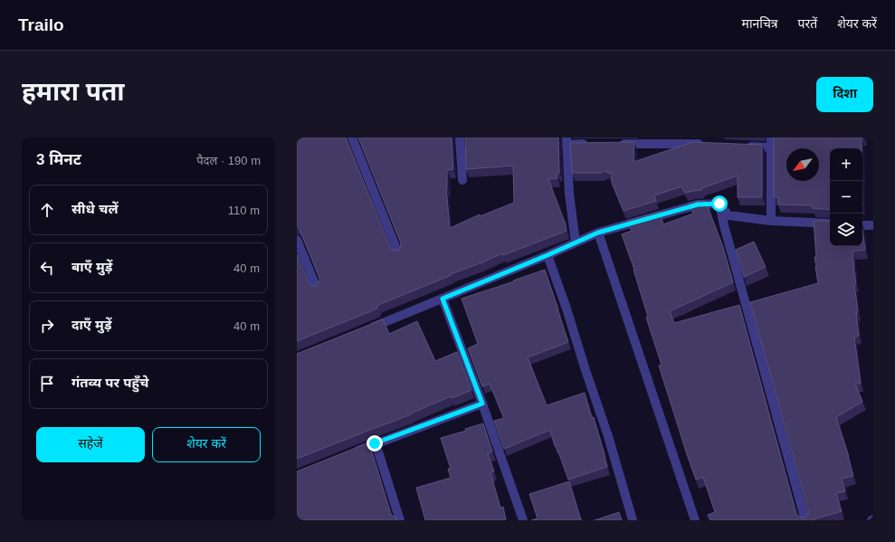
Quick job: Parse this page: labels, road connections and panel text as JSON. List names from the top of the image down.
{
  "north": "bottom left",
  "page": {
    "header": "Trailo",
    "nav": ["मानचित्र", "परतें", "शेयर करें"],
    "buttons": [
      "दिशा",
      ["सहेजें", "शेयर करें"]
    ],
    "title": "हमारा पता",
    "heading": ["3 मिनट", "पैदल · 190 m"],
    "map_buttons": ["+", "−"],
    "list": [
      ["सीधे चलें", "110 m"],
      ["बाएँ मुड़ें", "40 m"],
      ["दाएँ मुड़ें", "40 m"],
      "गंतव्य पर पहुँचे"
    ]
  }
}
